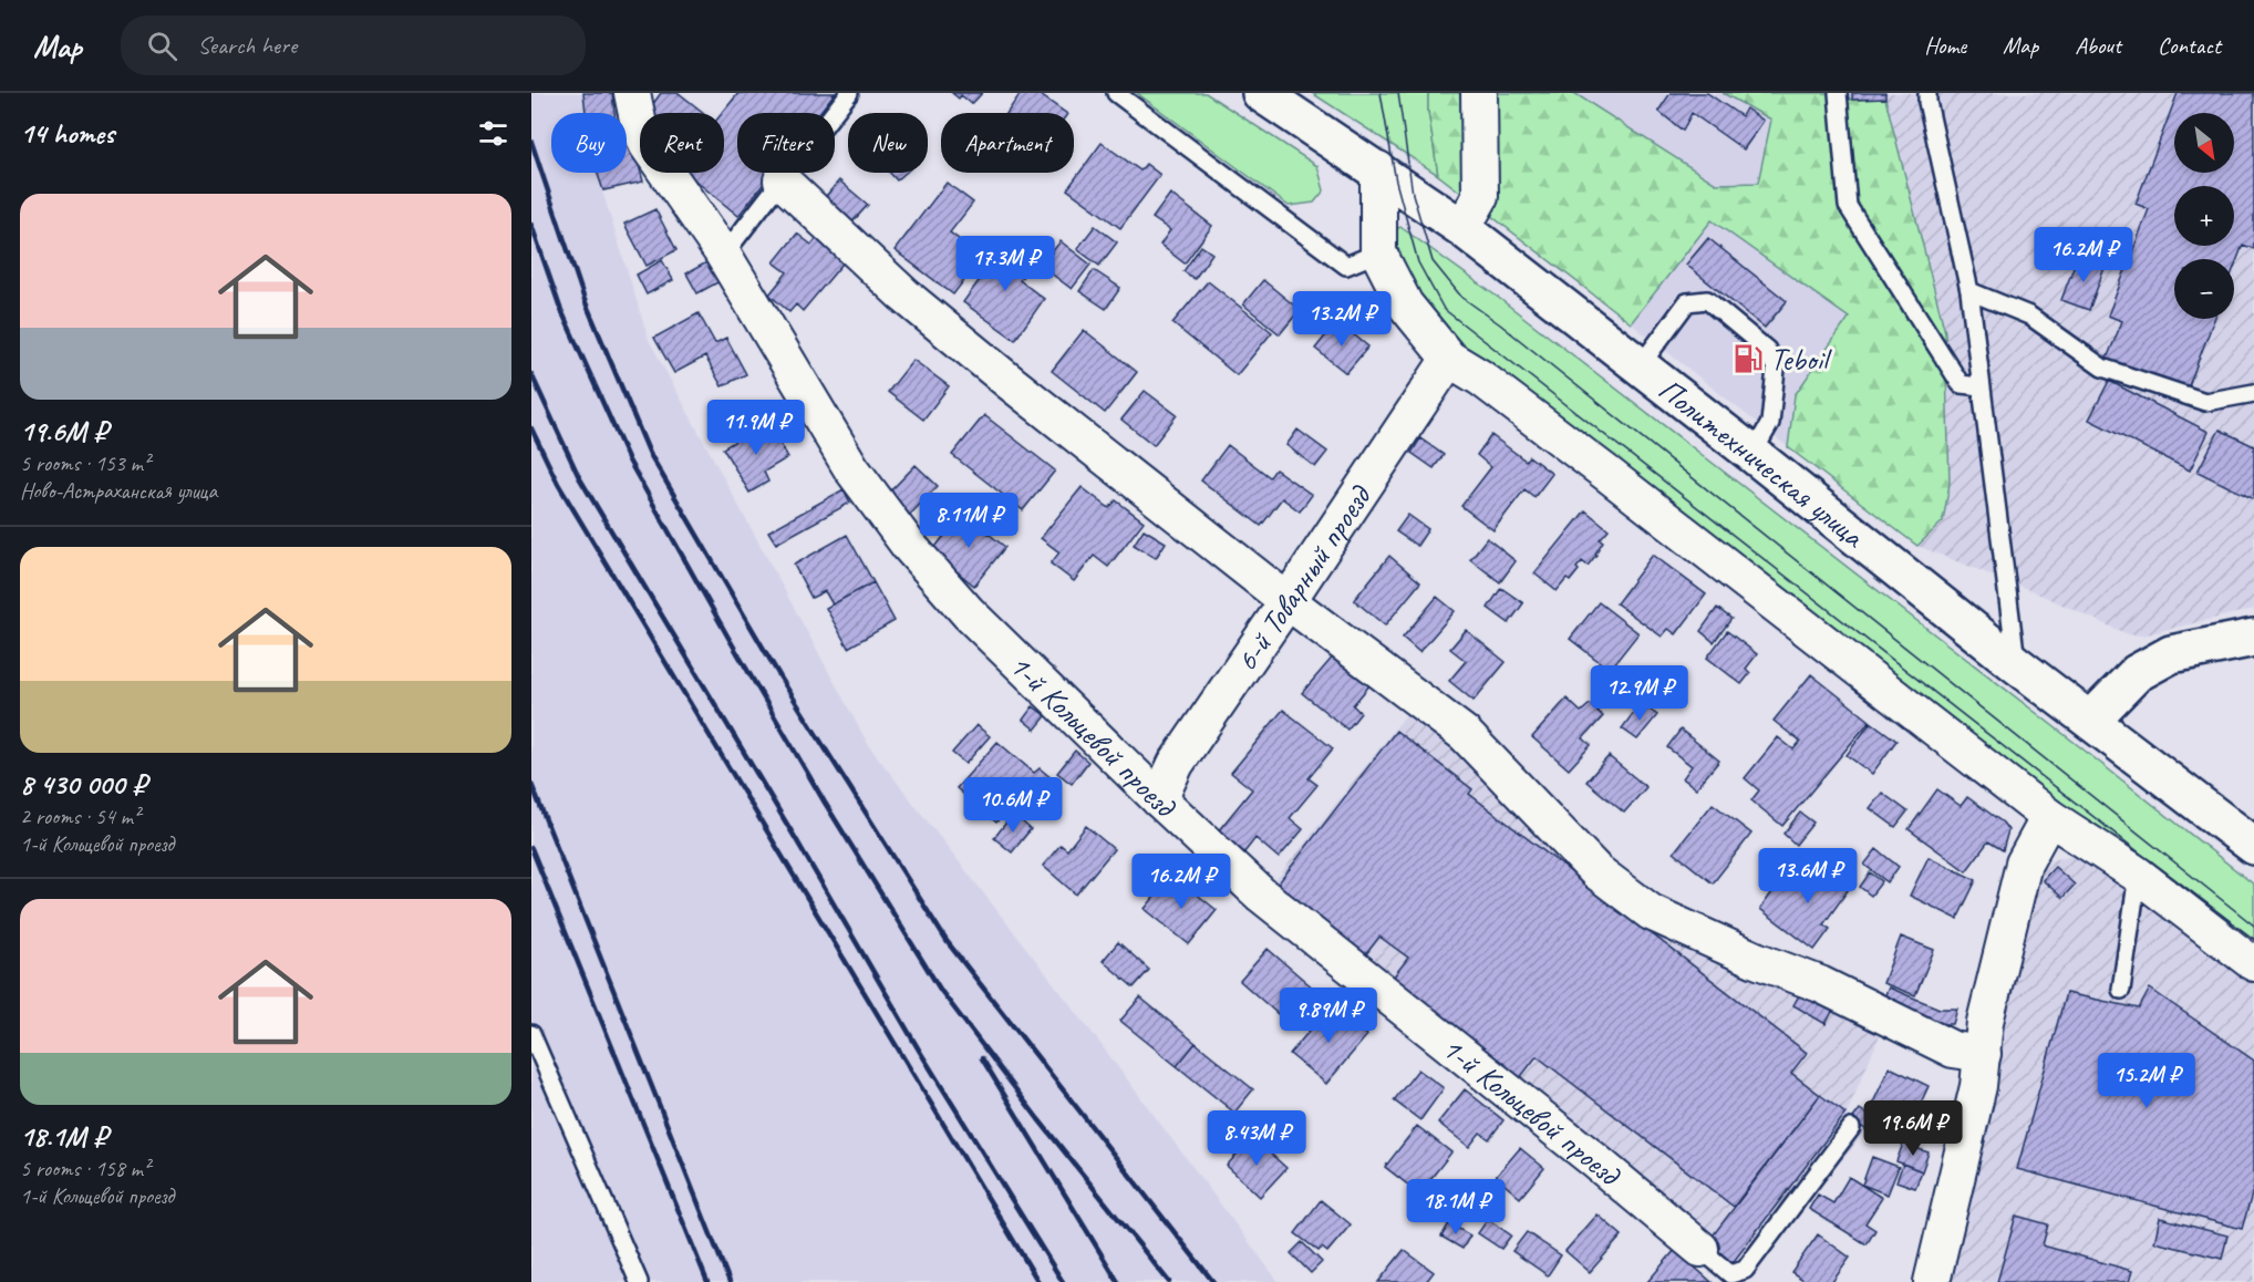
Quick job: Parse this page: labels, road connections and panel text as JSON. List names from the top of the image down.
{
  "streets": {
    "main road": ["Политехническая улица"],
    "street": ["6-й Товарный проезд", "1-й Кольцевой проезд"]
  },
  "crossings": [
    ["6-й Товарный проезд", "1-й Кольцевой проезд"]
  ],
  "places": {
    "fuel station": ["Teboil"]
  },
  "north": "bottom right",
  "page": {
    "header": "Map",
    "search": "Search here",
    "nav": [
      "Home",
      "Map",
      "About",
      "Contact"
    ],
    "heading": "14 homes",
    "map_buttons": ["+", "−"],
    "chip": [
      "Buy",
      "Rent",
      "Filters",
      "New",
      "Apartment"
    ],
    "list": [
      {
        "name": "19.6M ₽",
        "note": "5 rooms · 153 m² · Ново-Астраханская улица"
      },
      {
        "name": "8 430 000 ₽",
        "note": "2 rooms · 54 m² · 1-й Кольцевой проезд"
      },
      {
        "name": "18.1M ₽",
        "note": "5 rooms · 158 m² · 1-й Кольцевой проезд"
      }
    ],
    "price": [
      "16.2M ₽",
      "17.3M ₽",
      "13.2M ₽",
      "11.9M ₽",
      "8.11M ₽",
      "12.9M ₽",
      "10.6M ₽",
      "13.6M ₽",
      "16.2M ₽",
      "9.89M ₽",
      "15.2M ₽",
      "19.6M ₽",
      "8.43M ₽",
      "18.1M ₽"
    ]
  }
}
